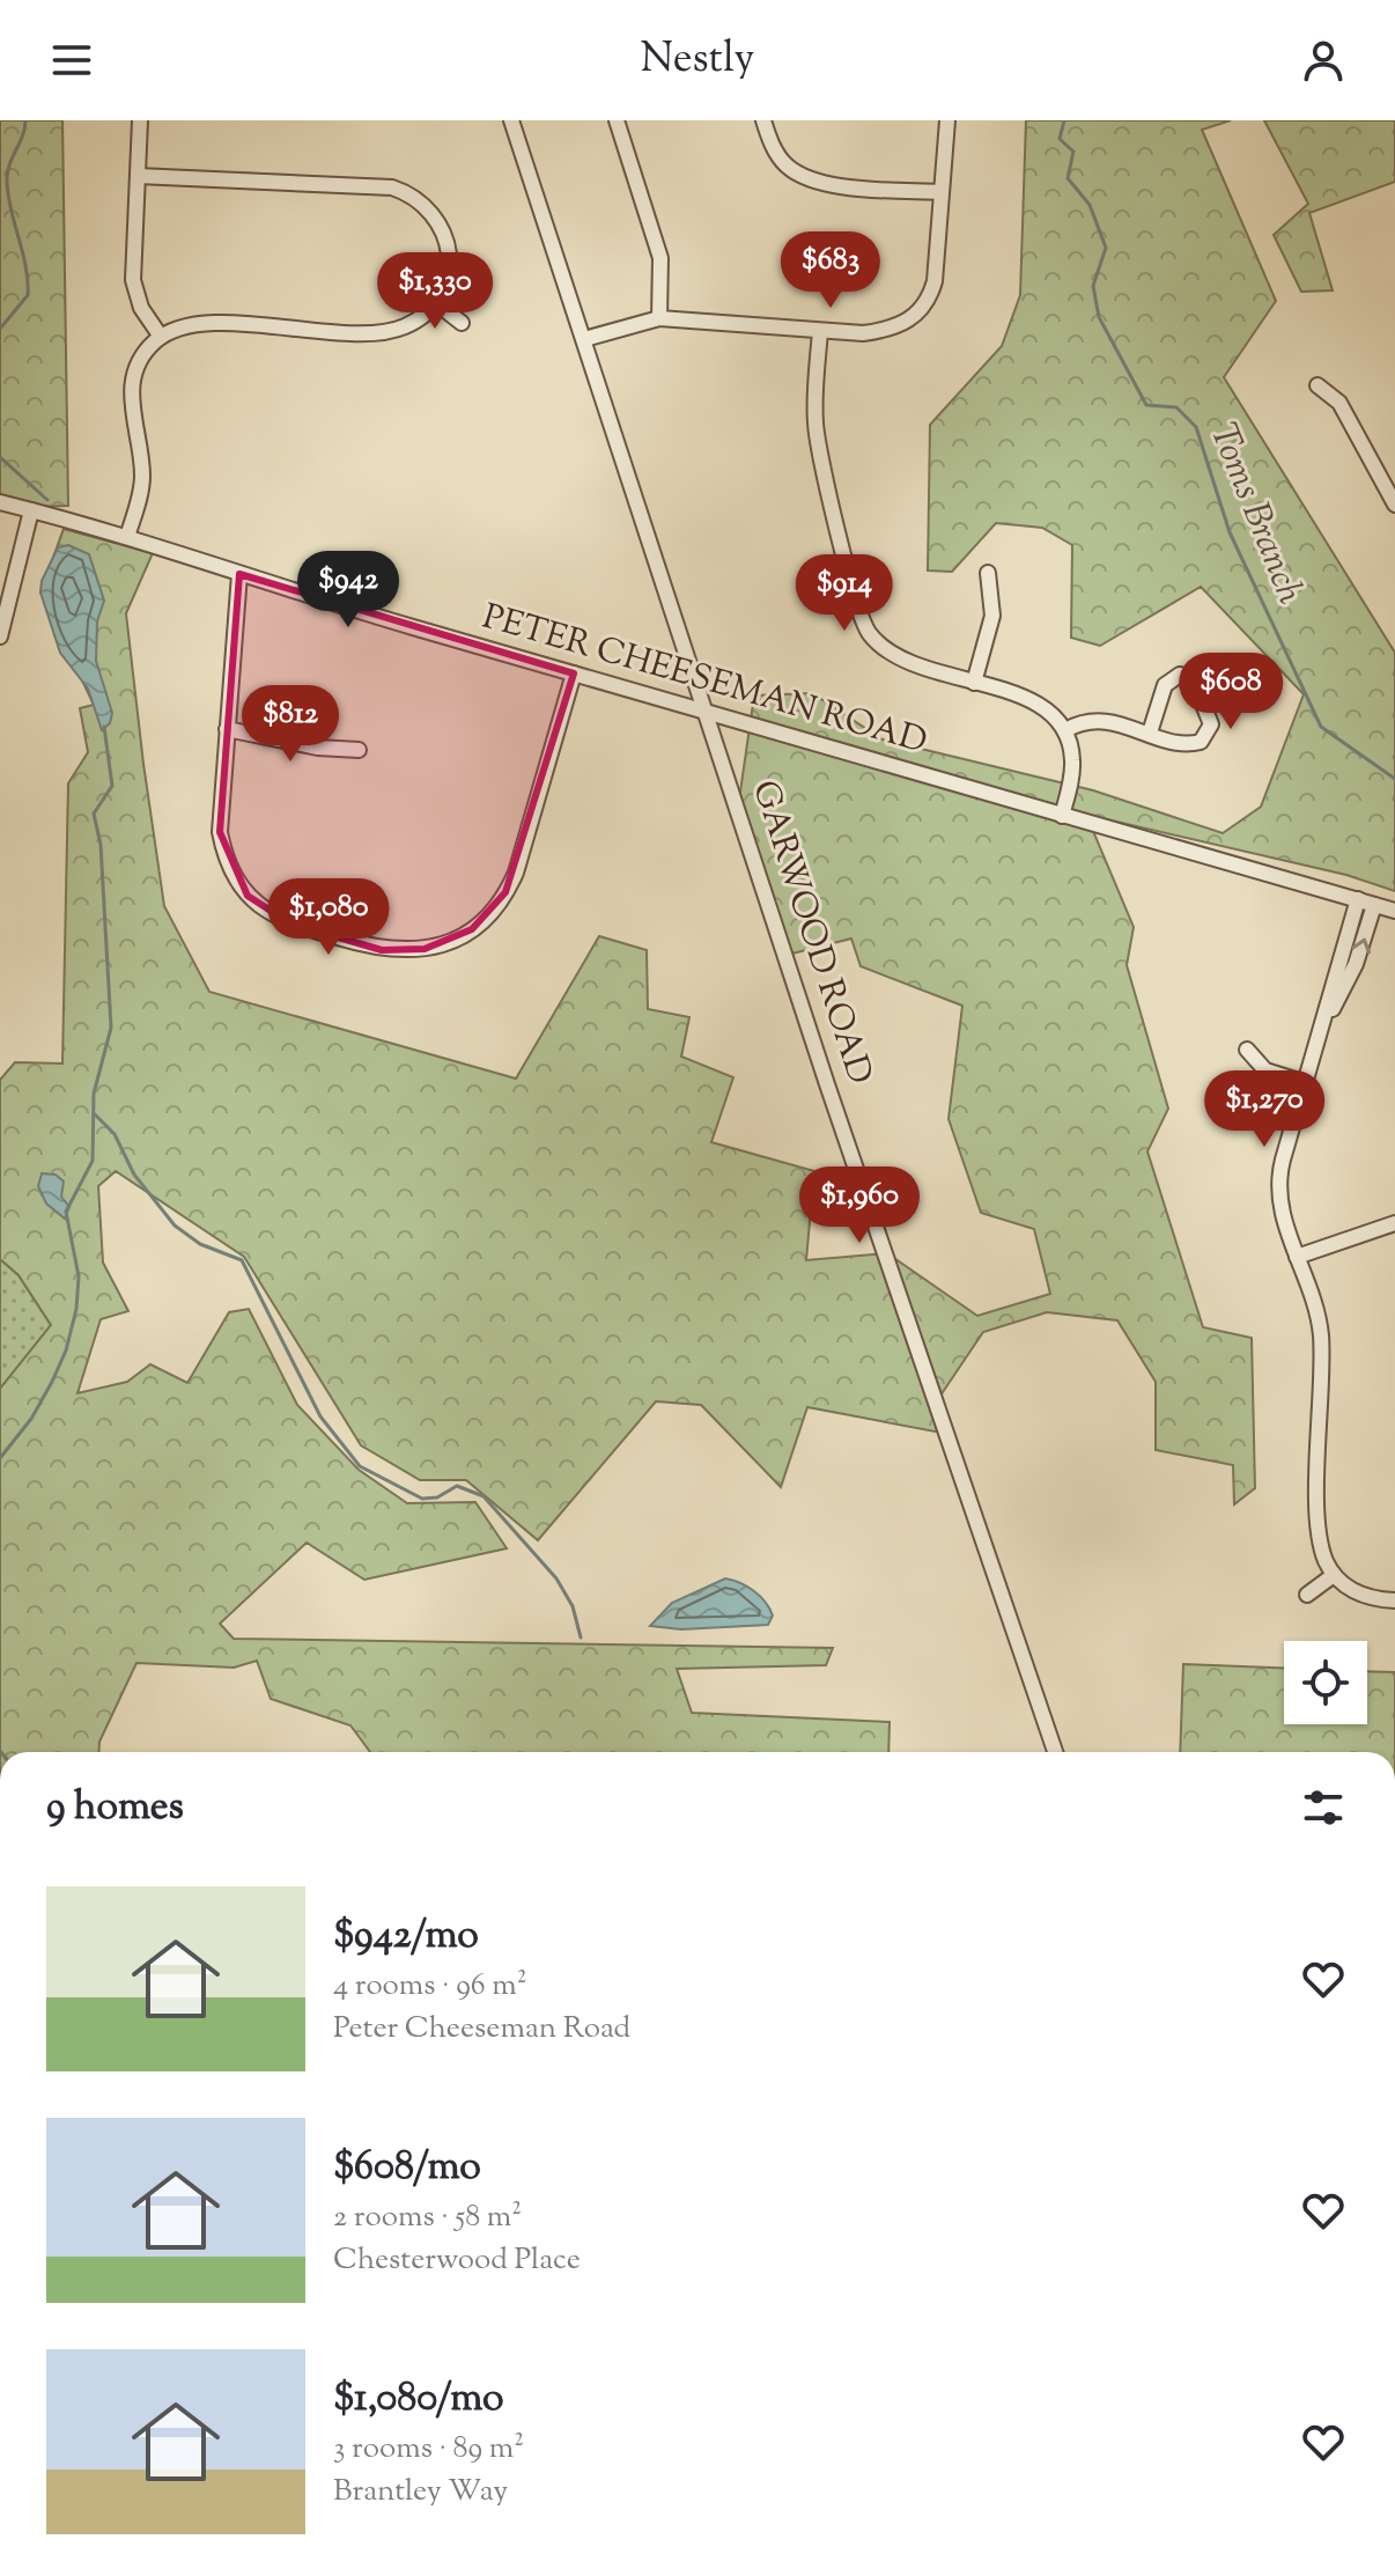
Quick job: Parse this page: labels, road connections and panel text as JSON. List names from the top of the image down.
{
  "streets": {
    "street": ["PETER CHEESEMAN ROAD", "GARWOOD ROAD"]
  },
  "crossings": [
    ["PETER CHEESEMAN ROAD", "GARWOOD ROAD"]
  ],
  "water": ["Toms Branch"],
  "page": {
    "header": "Nestly",
    "price": [
      "$683",
      "$1,330",
      "$942",
      "$914",
      "$608",
      "$812",
      "$1,080",
      "$1,270",
      "$1,960"
    ],
    "heading": "9 homes",
    "list": [
      {
        "name": "$942/mo",
        "note": "4 rooms · 96 m² · Peter Cheeseman Road"
      },
      {
        "name": "$608/mo",
        "note": "2 rooms · 58 m² · Chesterwood Place"
      },
      {
        "name": "$1,080/mo",
        "note": "3 rooms · 89 m² · Brantley Way"
      }
    ]
  }
}
